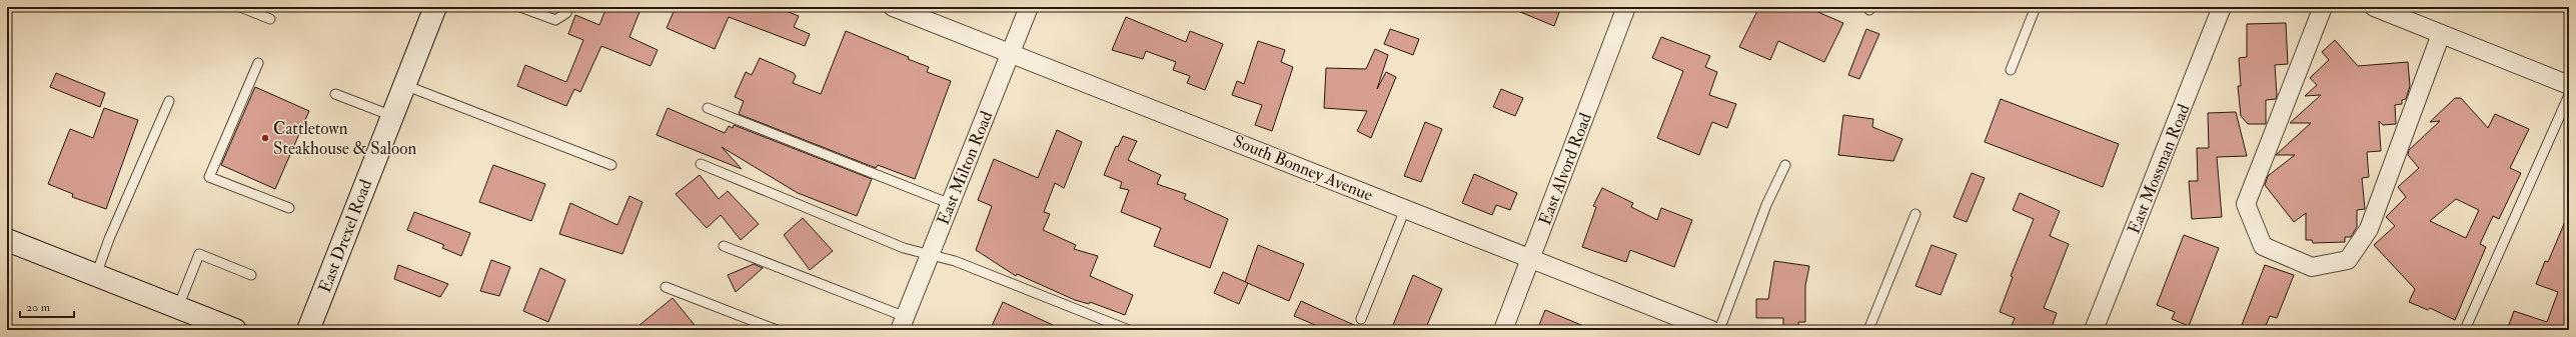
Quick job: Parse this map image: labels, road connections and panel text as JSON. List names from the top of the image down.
{
  "streets": {
    "street": [
      "East Milton Road",
      "South Bonney Avenue",
      "East Alvord Road",
      "East Mossman Road",
      "East Drexel Road"
    ]
  },
  "crossings": [
    ["East Milton Road", "South Bonney Avenue"],
    ["South Bonney Avenue", "East Alvord Road"]
  ],
  "places": ["Cattletown Steakhouse & Saloon"],
  "scale_bar": "20 m"
}
